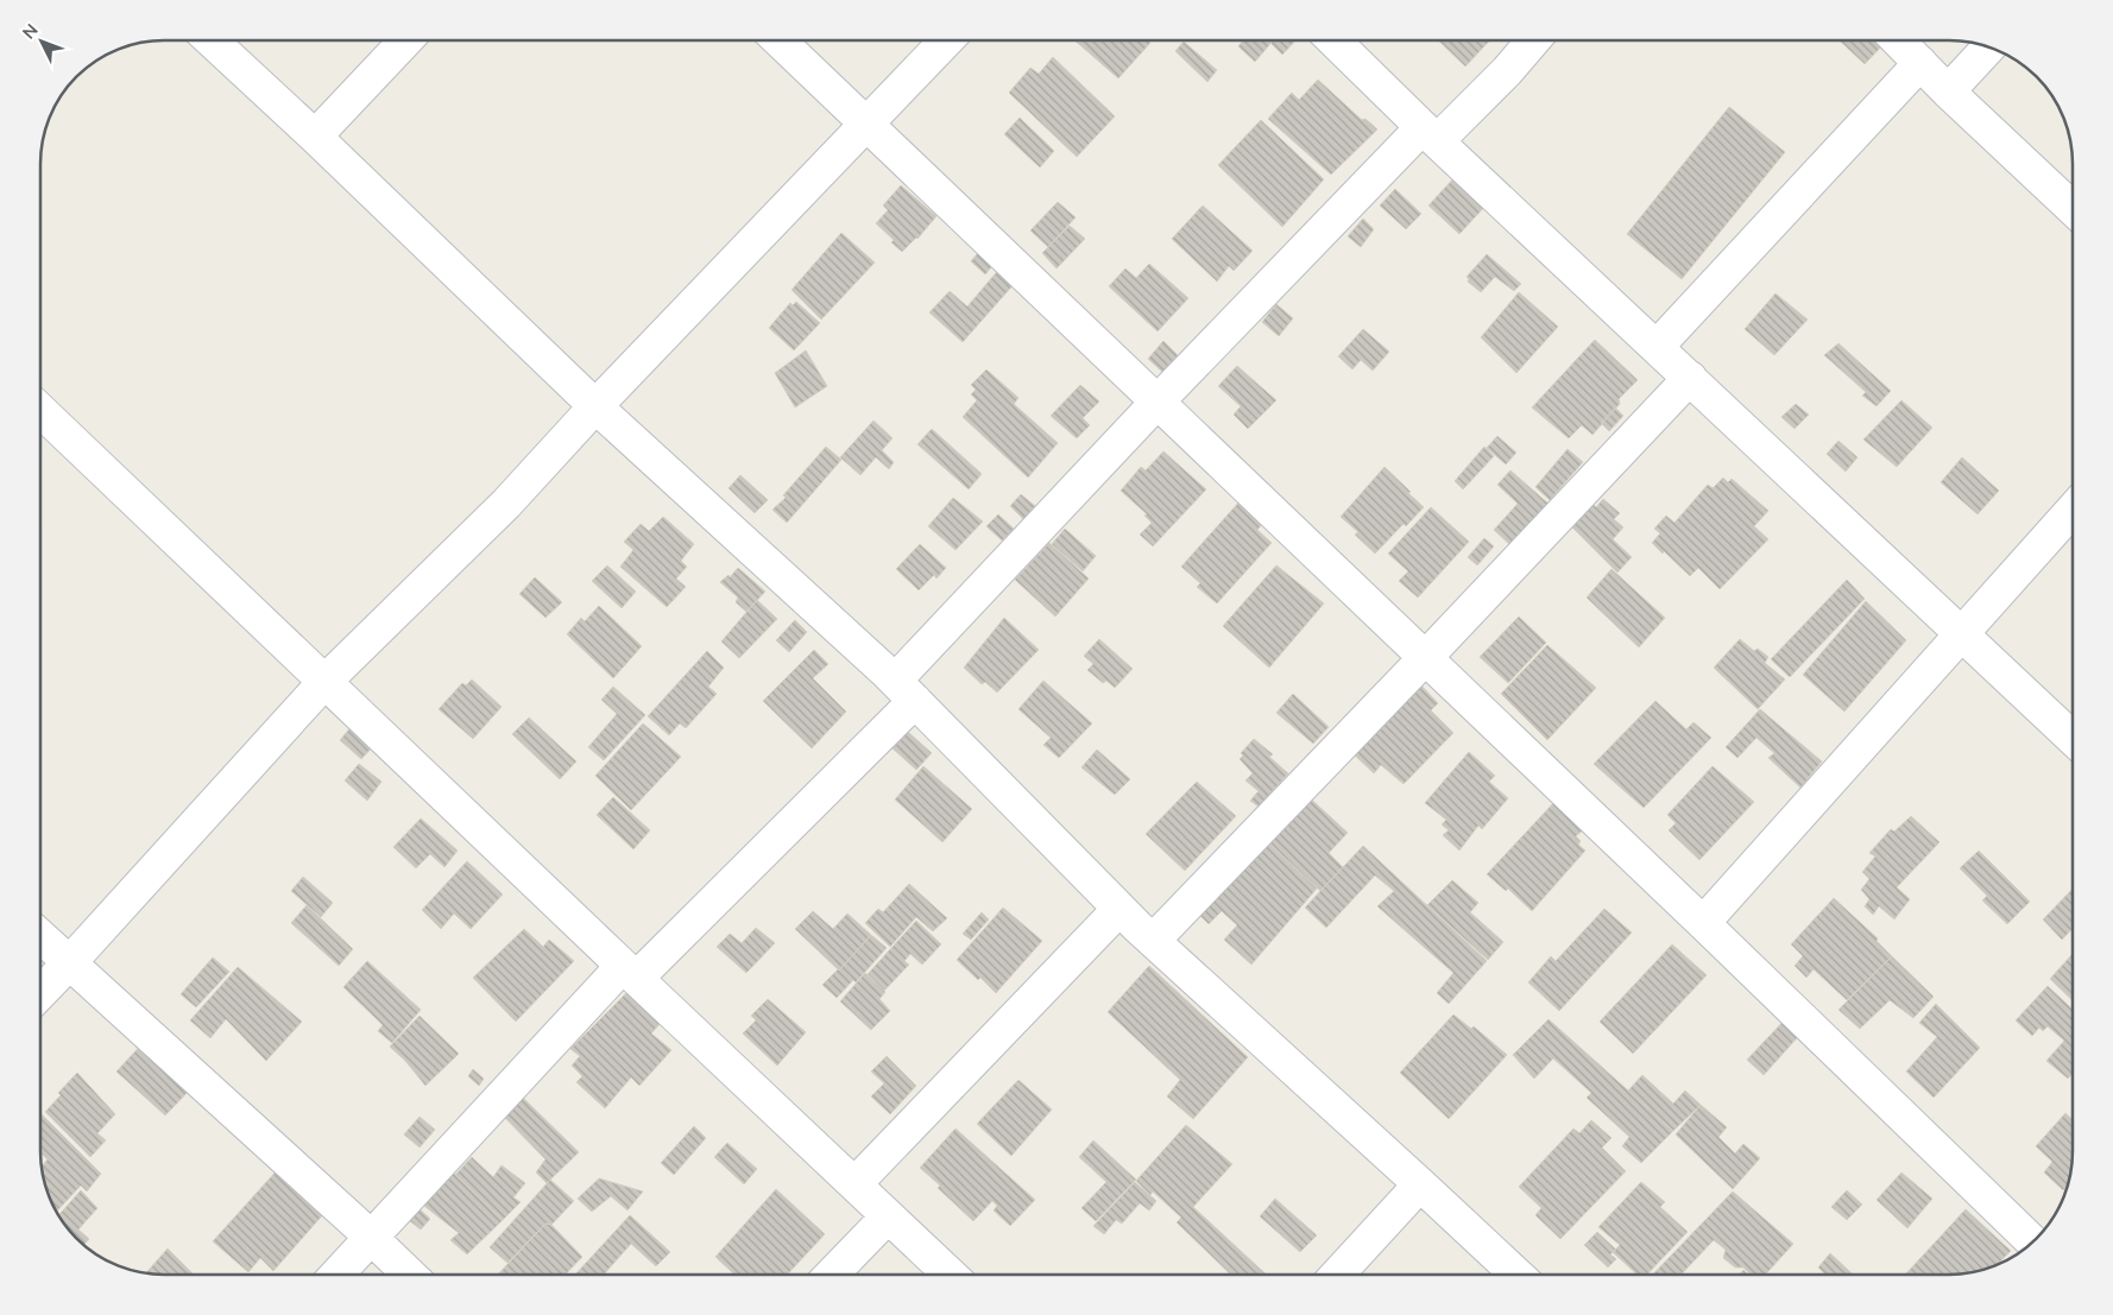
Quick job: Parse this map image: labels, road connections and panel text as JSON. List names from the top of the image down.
{
  "north": "top left"
}
